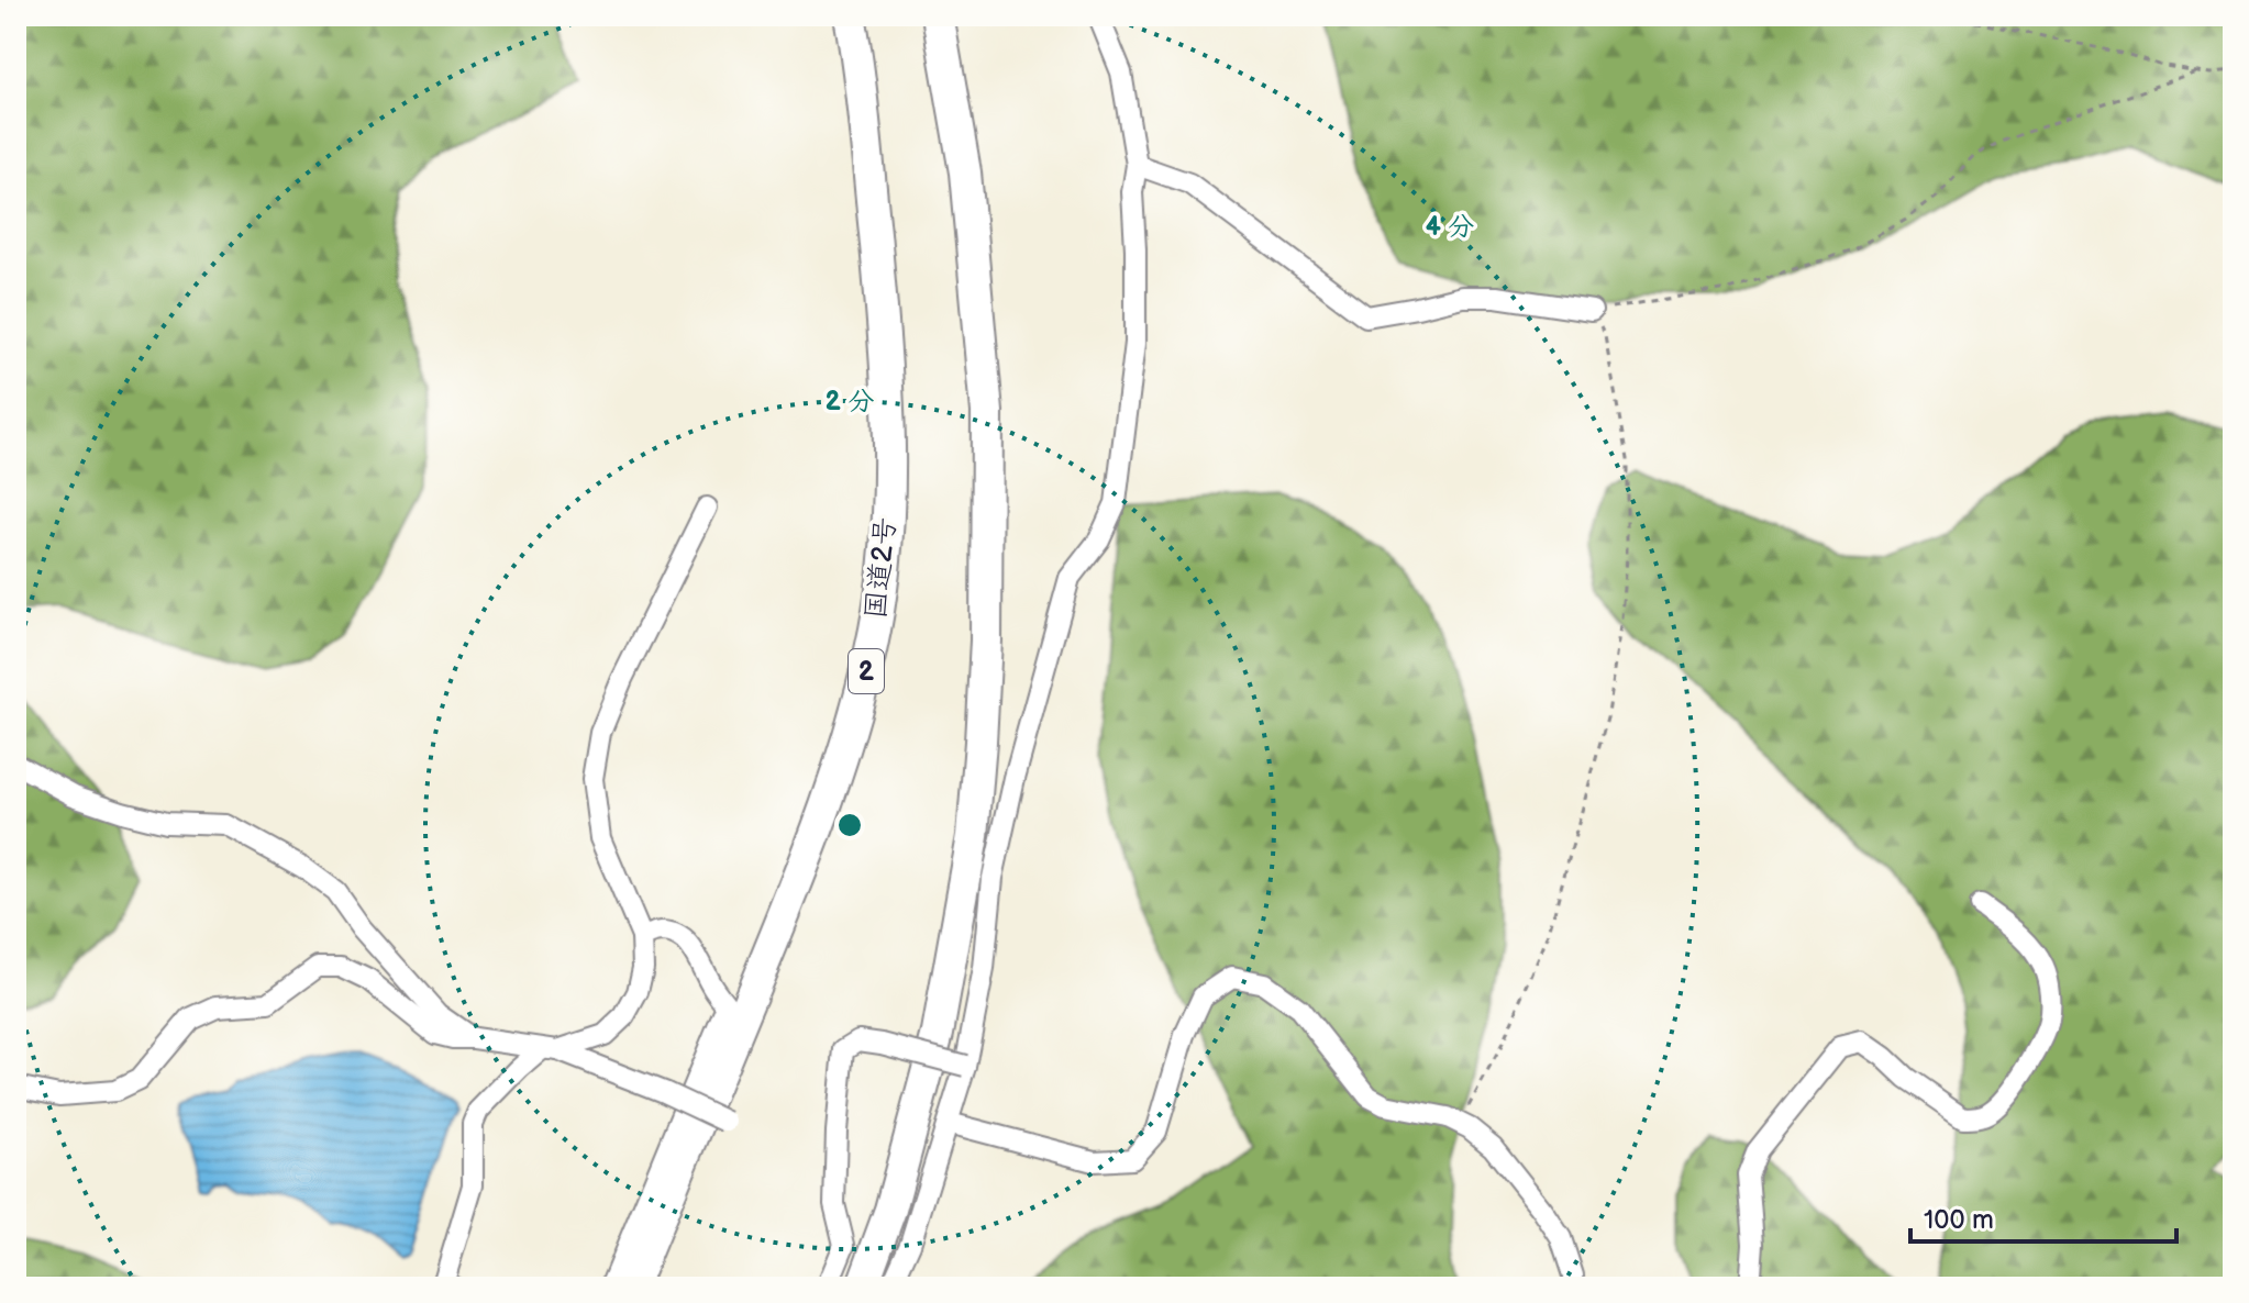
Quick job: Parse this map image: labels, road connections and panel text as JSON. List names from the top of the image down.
{
  "streets": {
    "highway": ["国道2号", "2"]
  },
  "scale_bar": "100 m",
  "rings": ["4 分", "2 分"]
}
